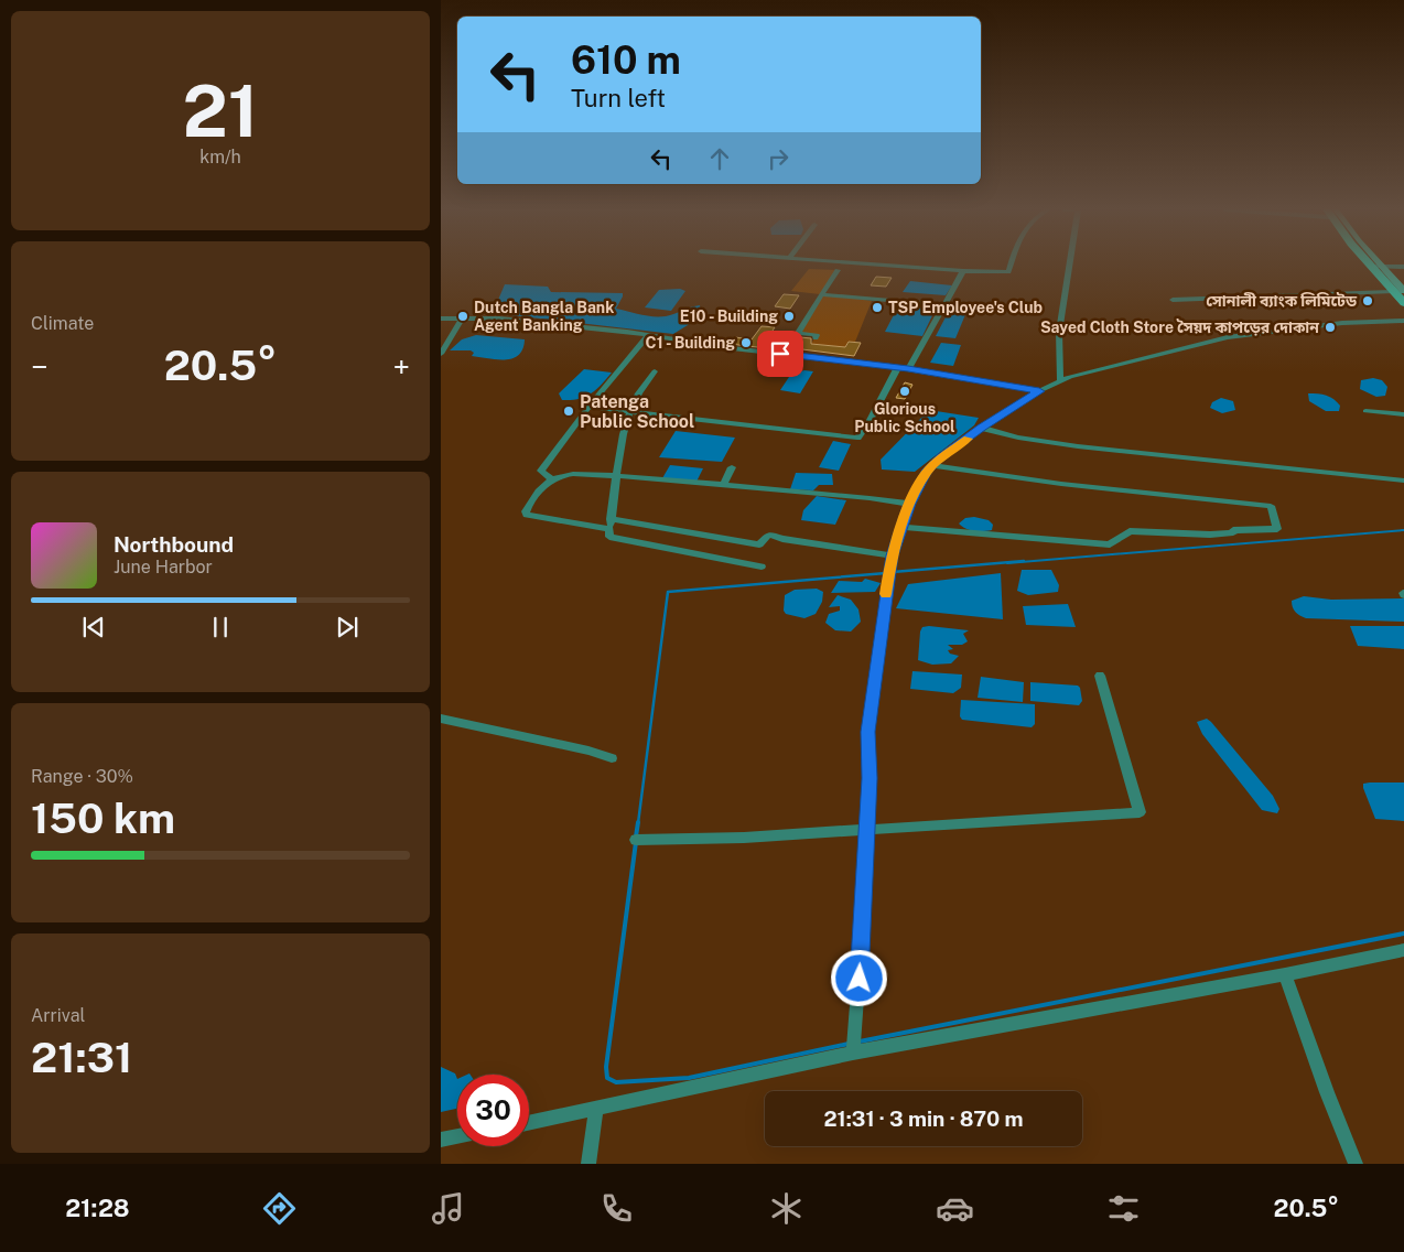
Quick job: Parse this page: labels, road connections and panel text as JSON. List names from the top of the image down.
{
  "places": [
    "সোনালী ব্যাংক লিমিটেড",
    "TSP Employee's Club",
    "Dutch Bangla Bank Agent Banking",
    "E10 - Building",
    "Sayed Cloth Store সৈয়দ কাপড়ের দোকান",
    "C1 - Building",
    "Glorious Public School",
    "Patenga Public School"
  ],
  "page": {
    "tile": [
      ["21", "km/h"],
      "Climate",
      ["Range · 30%", "150 km"],
      ["Arrival", "21:31"]
    ],
    "turn": ["610 m", "Turn left"],
    "heat": ["−", "20.5°", "+"],
    "song": ["Northbound", "June Harbor"],
    "limit": "30",
    "trip": "21:31 · 3 min · 870 m",
    "tabs": ["21:28", "20.5°"]
  }
}
